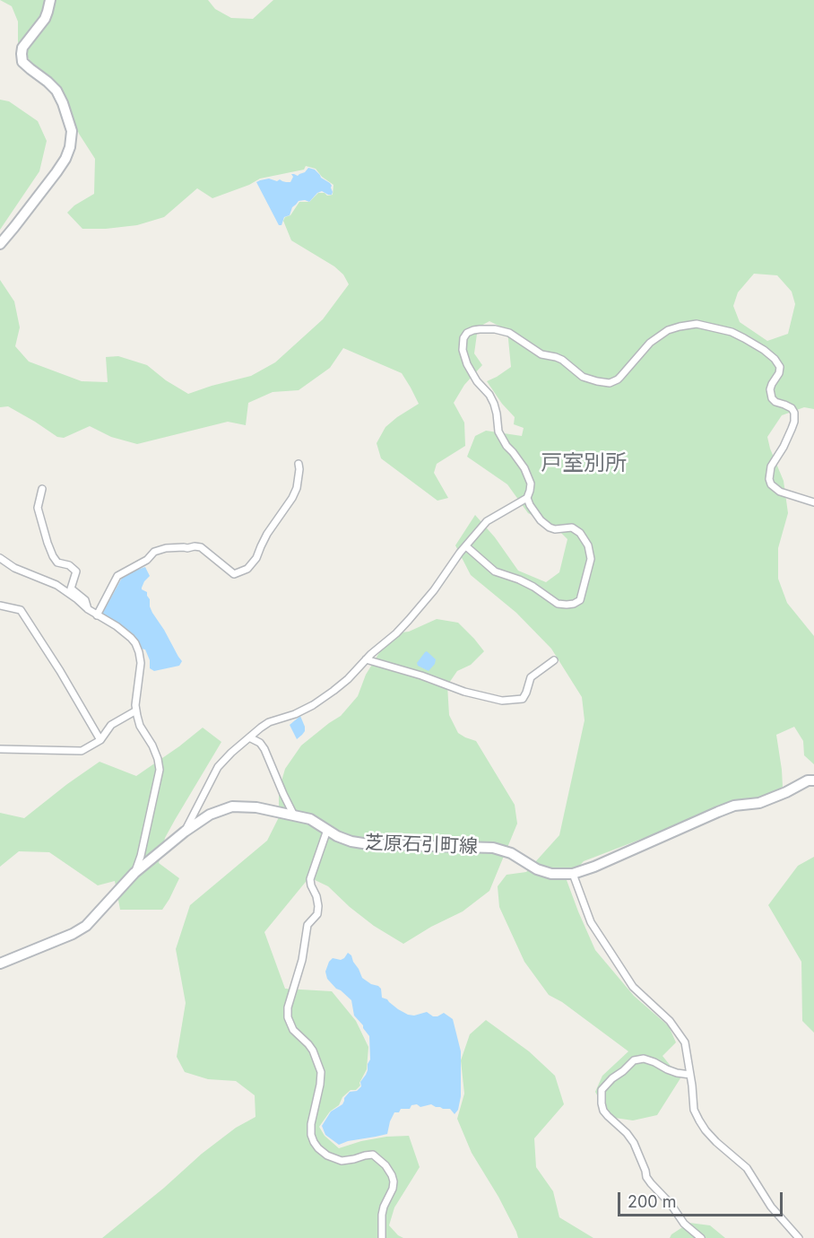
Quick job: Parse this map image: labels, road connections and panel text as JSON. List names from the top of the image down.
{
  "streets": {
    "main road": ["芝原石引町線"]
  },
  "districts": ["戸室別所"],
  "scale_bar": "200 m"
}
